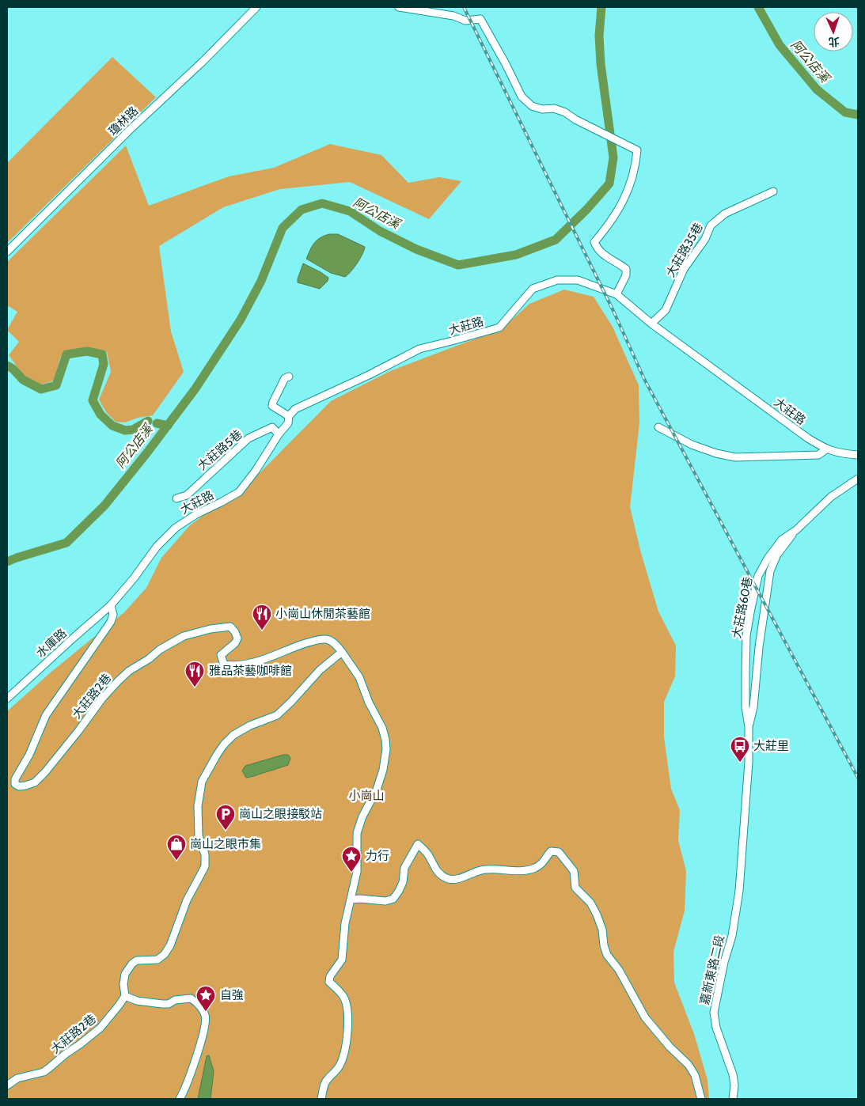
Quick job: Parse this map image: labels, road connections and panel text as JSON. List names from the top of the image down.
{
  "streets": {
    "street": [
      "瓊林路",
      "大莊路35巷",
      "大莊路",
      "大莊路5巷",
      "大莊路60巷",
      "水庫路",
      "大莊路2巷",
      "嘉新東路二段"
    ]
  },
  "crossings": [
    ["大莊路35巷", "大莊路"],
    ["大莊路", "大莊路5巷"],
    ["大莊路", "水庫路"],
    ["大莊路", "大莊路2巷"],
    ["大莊路60巷", "嘉新東路二段"],
    ["水庫路", "大莊路2巷"]
  ],
  "water": ["阿公店溪"],
  "parks": ["小崗山"],
  "places": {
    "restaurant": ["小崗山休閒茶藝館", "雅品茶藝咖啡館"],
    "bus stop": ["大莊里"],
    "parking": ["崗山之眼接駁站"],
    "shop": ["崗山之眼市集"],
    "place": ["力行", "自強"]
  },
  "north": "bottom"
}
